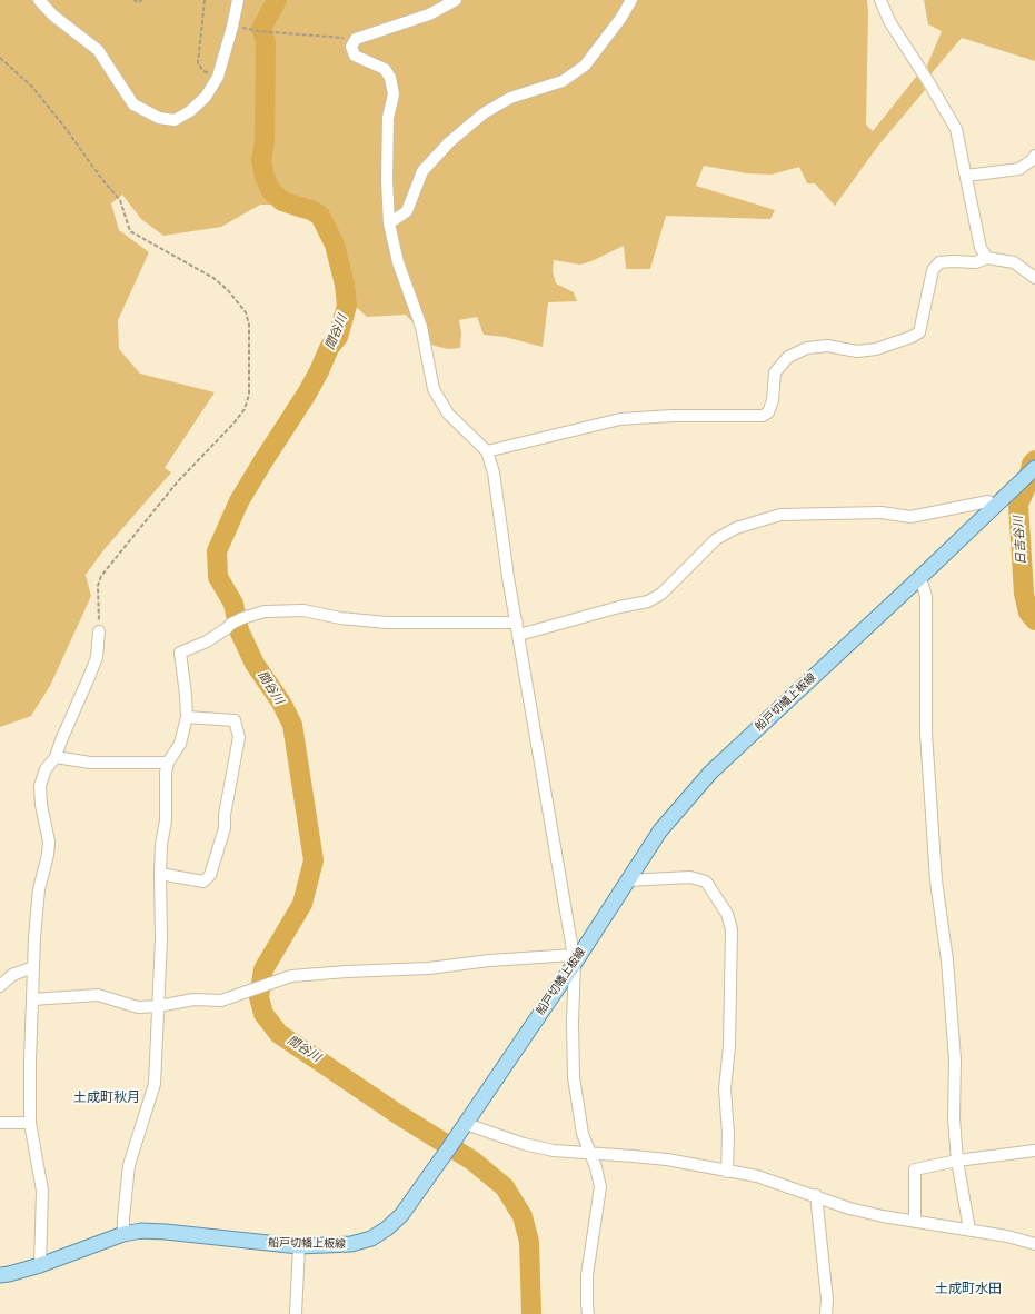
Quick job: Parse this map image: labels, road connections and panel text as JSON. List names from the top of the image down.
{
  "streets": {
    "main road": ["船戸切幡上板線"]
  },
  "districts": ["土成町秋月", "土成町水田"],
  "water": ["間谷川", "日吉谷川"]
}
